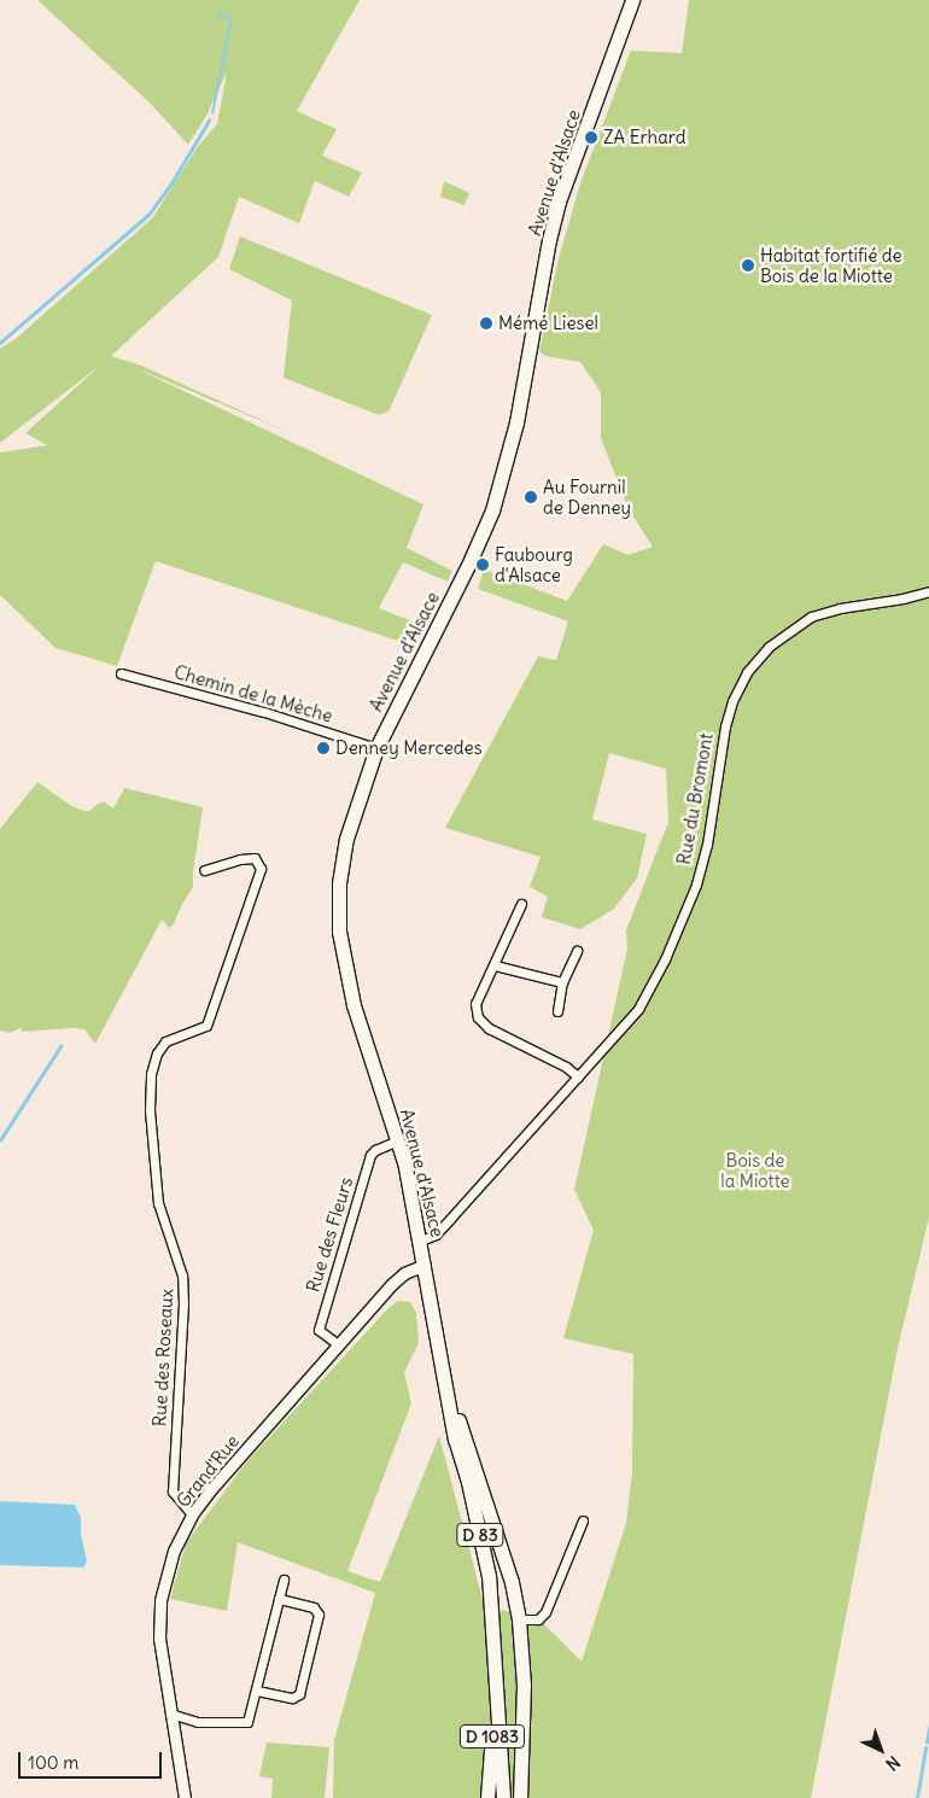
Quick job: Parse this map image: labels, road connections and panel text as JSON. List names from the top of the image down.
{
  "streets": {
    "main road": ["Avenue d'Alsace", "D 83", "D 1083"],
    "street": [
      "Chemin de la Mèche",
      "Rue du Bromont",
      "Rue des Fleurs",
      "Rue des Roseaux",
      "Grand'Rue"
    ]
  },
  "crossings": [
    ["Avenue d'Alsace", "Chemin de la Mèche"],
    ["Avenue d'Alsace", "Rue du Bromont"],
    ["Avenue d'Alsace", "Rue des Fleurs"],
    ["Avenue d'Alsace", "Grand'Rue"],
    ["Avenue d'Alsace", "D 83"],
    ["Avenue d'Alsace", "D 1083"],
    ["Rue des Fleurs", "Grand'Rue"],
    ["Rue des Roseaux", "Grand'Rue"],
    ["D 83", "D 1083"]
  ],
  "parks": ["Bois de la Miotte"],
  "places": [
    "ZA Erhard",
    "Habitat fortifié de Bois de la Miotte",
    "Mémé Liesel",
    "Au Fournil de Denney",
    "Faubourg d'Alsace",
    "Denney Mercedes"
  ],
  "scale_bar": "100 m",
  "north": "bottom right"
}
